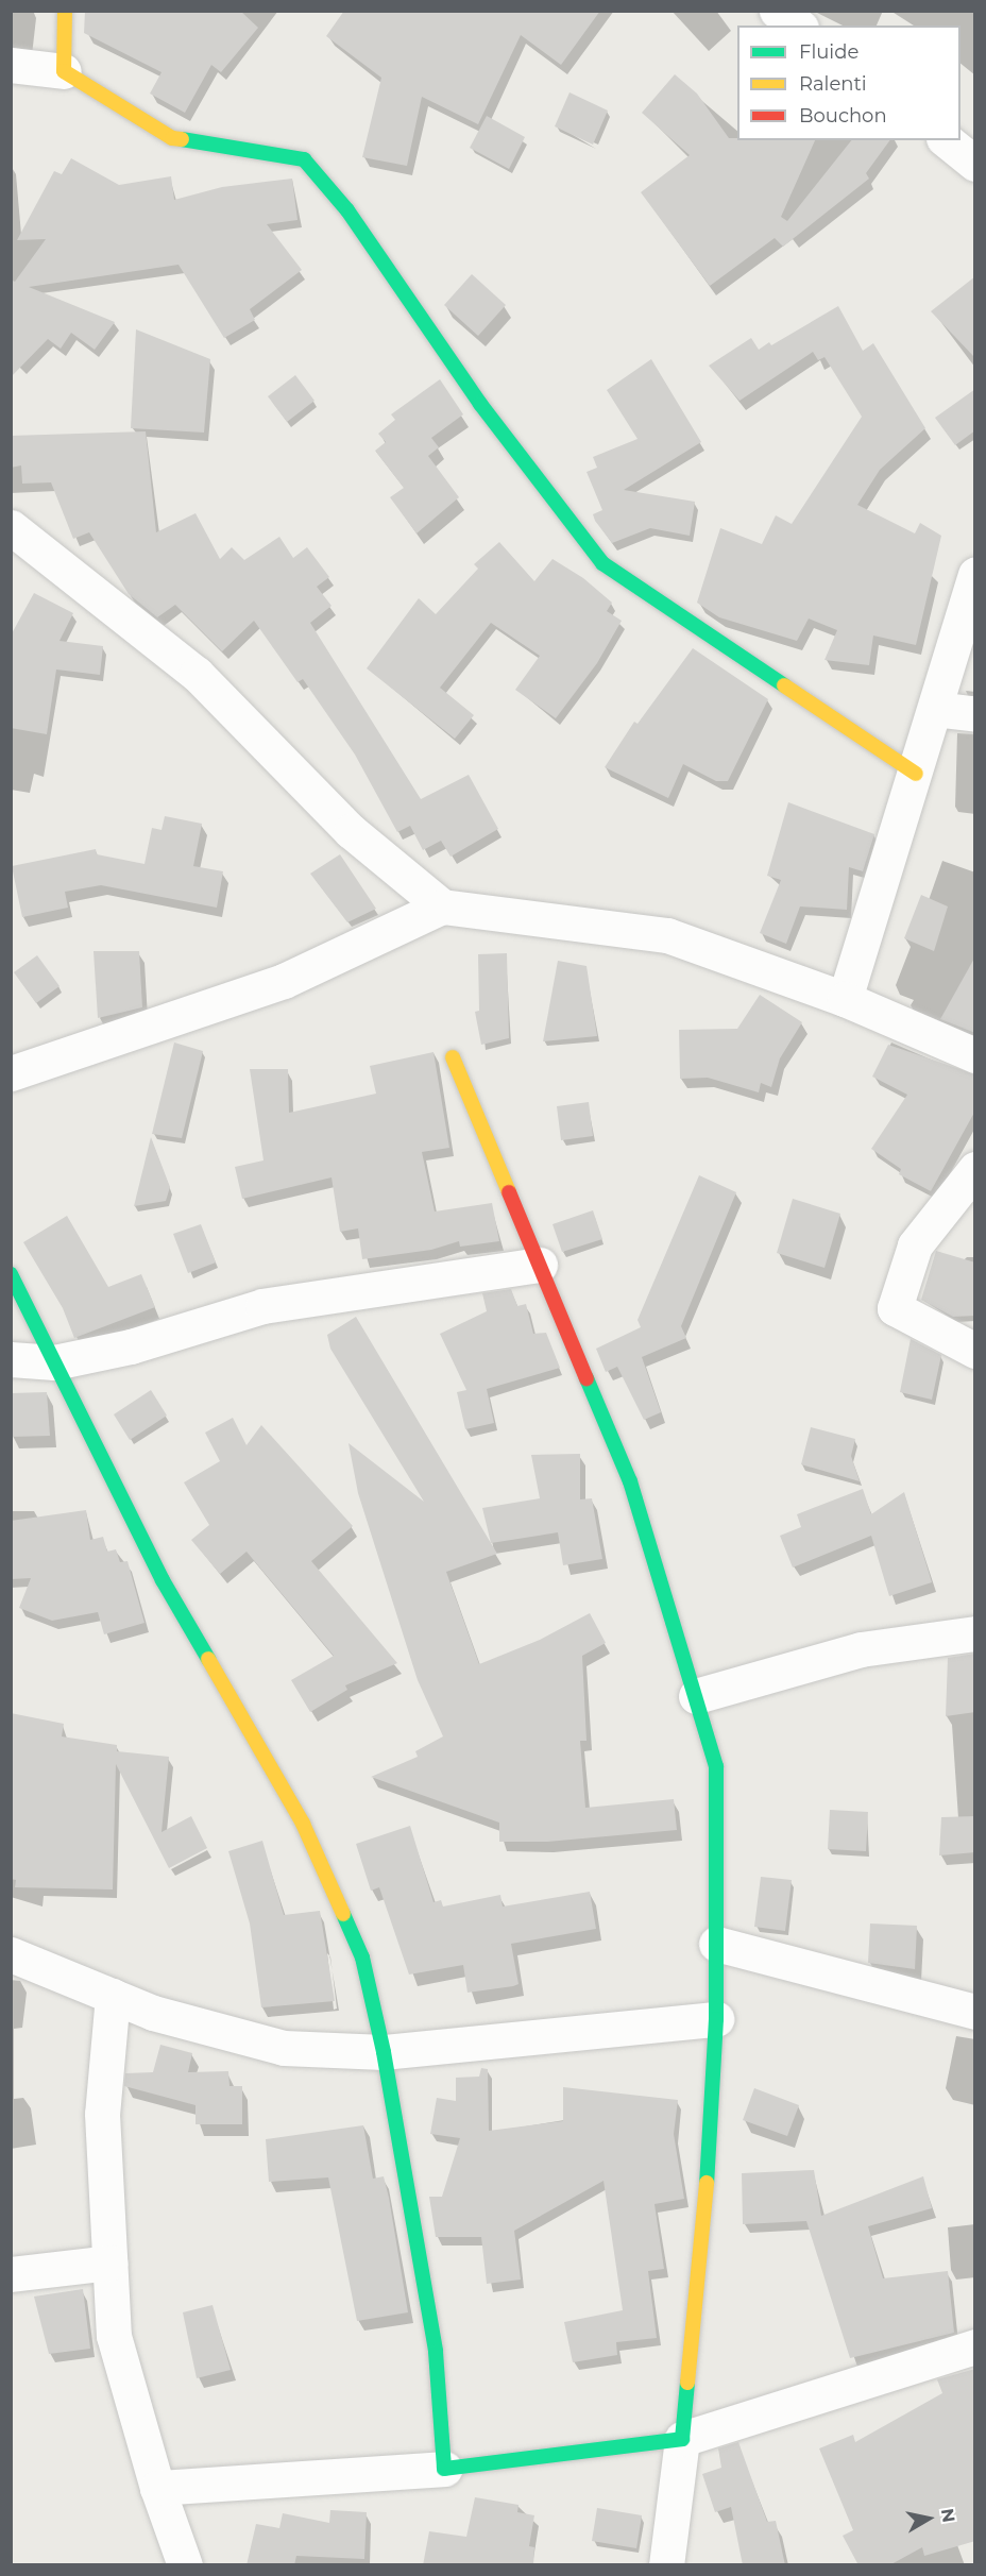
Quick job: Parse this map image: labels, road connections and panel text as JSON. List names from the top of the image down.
{
  "legend": ["Fluide", "Ralenti", "Bouchon"],
  "north": "right"
}
